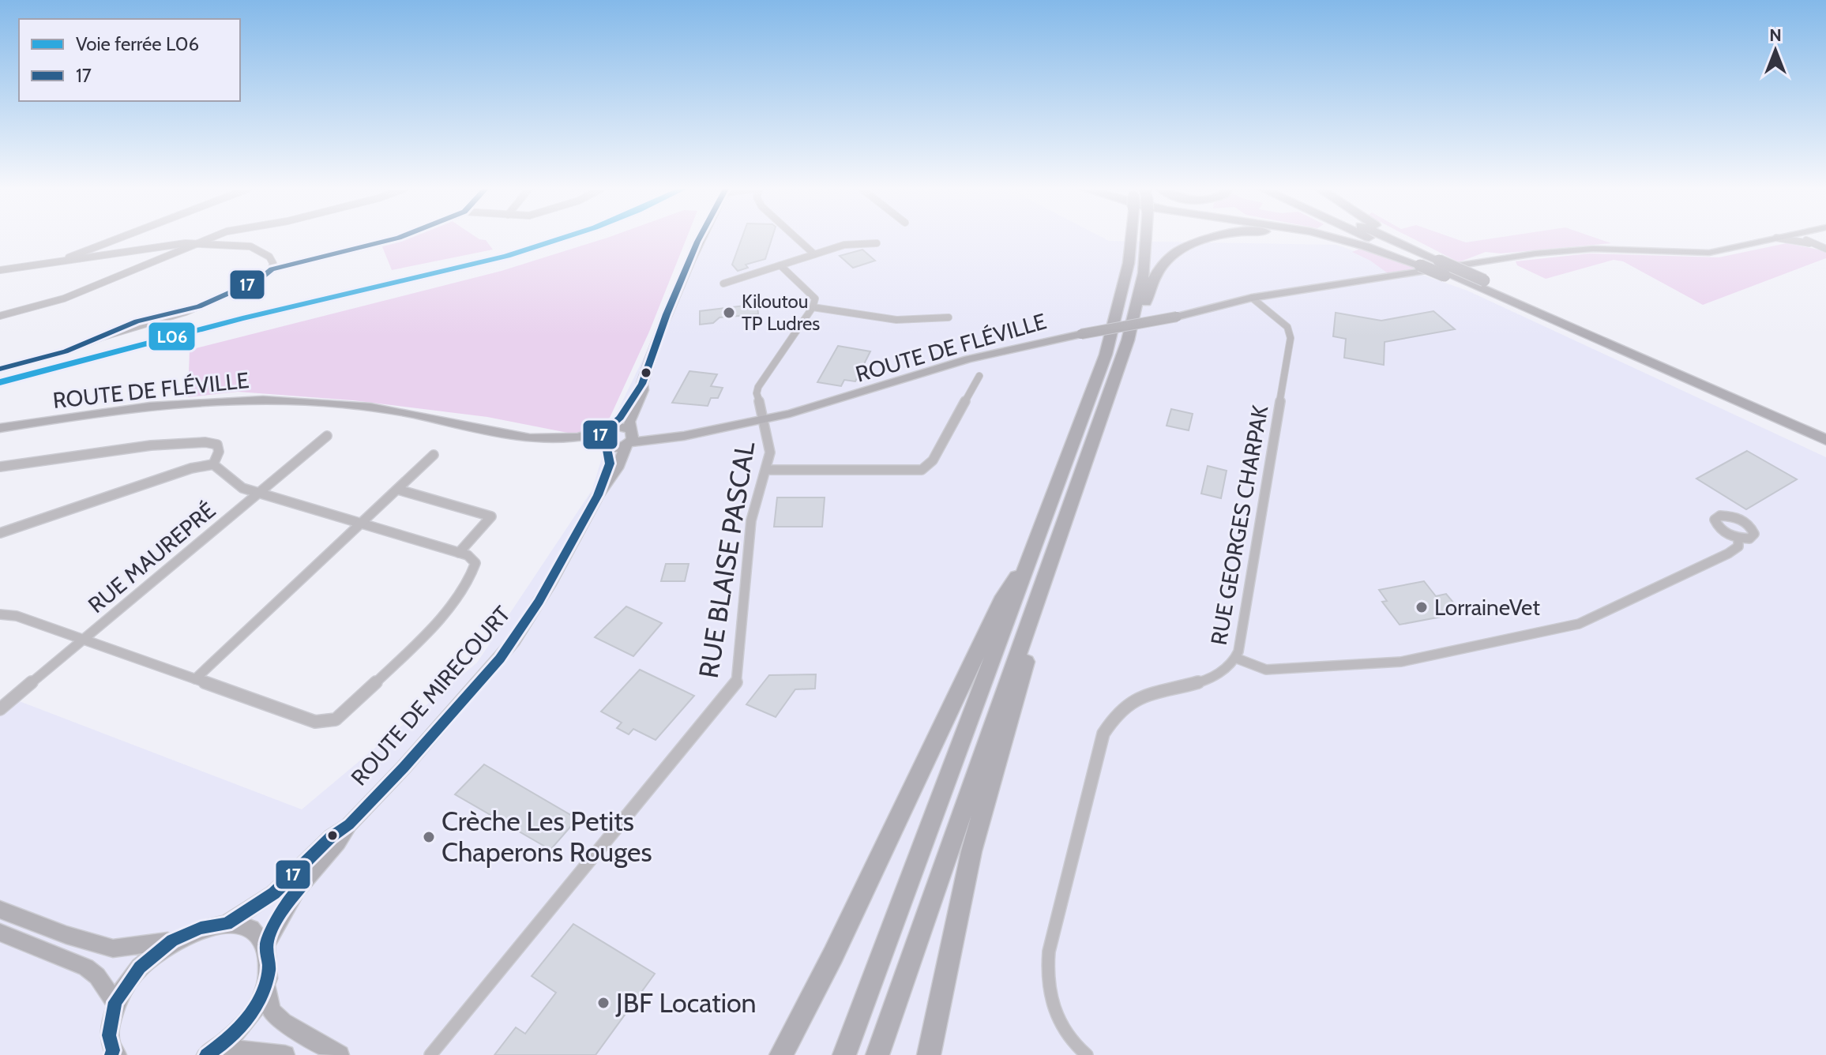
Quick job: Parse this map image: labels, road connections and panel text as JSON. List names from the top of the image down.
{
  "streets": {
    "street": [
      "ROUTE DE FLÉVILLE",
      "RUE GEORGES CHARPAK",
      "RUE MAUREPRÉ",
      "RUE BLAISE PASCAL",
      "ROUTE DE MIRECOURT"
    ]
  },
  "crossings": [
    ["ROUTE DE FLÉVILLE", "RUE GEORGES CHARPAK"],
    ["ROUTE DE FLÉVILLE", "RUE BLAISE PASCAL"],
    ["ROUTE DE FLÉVILLE", "ROUTE DE MIRECOURT"]
  ],
  "places": [
    "Kiloutou TP Ludres",
    "LorraineVet",
    "Crèche Les Petits Chaperons Rouges",
    "JBF Location"
  ],
  "lines": ["rail line L06", "transit line 17"],
  "legend": ["Voie ferrée L06", "17"],
  "north": "top"
}
